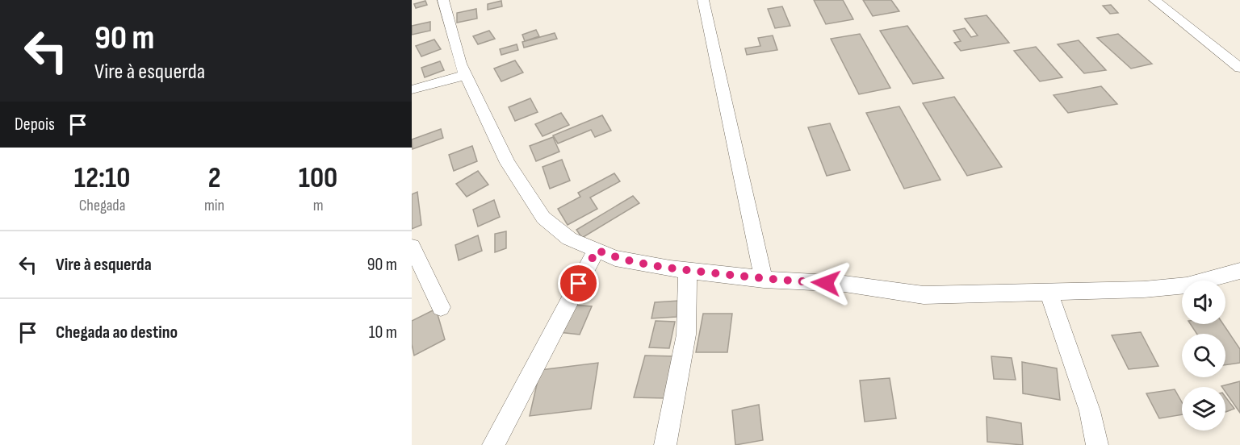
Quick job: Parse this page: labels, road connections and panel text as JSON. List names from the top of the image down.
{
  "page": {
    "turn": ["90 m", "Vire à esquerda"],
    "then": "Depois",
    "eta": [
      "12:10",
      "Chegada",
      "2",
      "min",
      "100",
      "m"
    ],
    "list": [
      {
        "name": "Vire à esquerda",
        "value": "90 m"
      },
      {
        "name": "Chegada ao destino",
        "value": "10 m"
      }
    ]
  }
}
